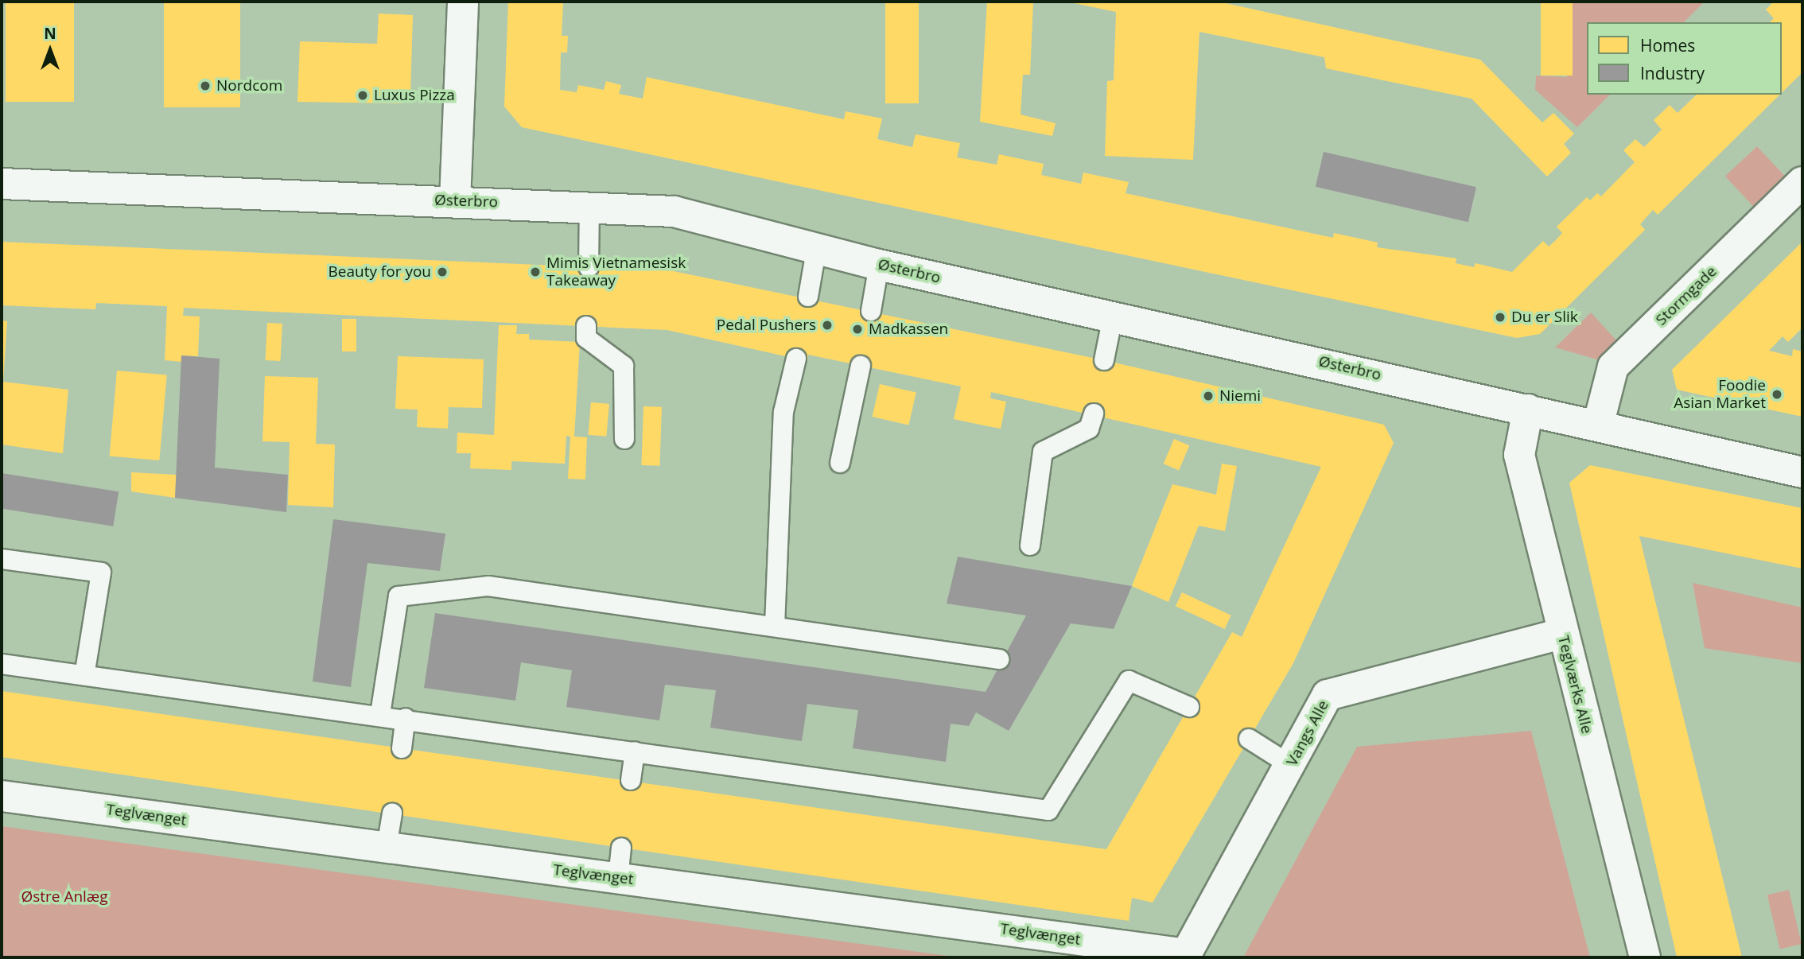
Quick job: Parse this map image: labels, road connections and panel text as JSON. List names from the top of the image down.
{
  "streets": {
    "street": [
      "Østerbro",
      "Stormgade",
      "Teglværks Alle",
      "Vangs Alle",
      "Teglvænget"
    ]
  },
  "crossings": [
    ["Østerbro", "Stormgade"],
    ["Østerbro", "Teglværks Alle"],
    ["Teglværks Alle", "Vangs Alle"],
    ["Vangs Alle", "Teglvænget"]
  ],
  "parks": ["Østre Anlæg"],
  "places": [
    "Nordcom",
    "Luxus Pizza",
    "Beauty for you",
    "Mimis Vietnamesisk Takeaway",
    "Du er Slik",
    "Pedal Pushers",
    "Madkassen",
    "Foodie Asian Market",
    "Niemi"
  ],
  "legend": ["Homes", "Industry"],
  "north": "top"
}
